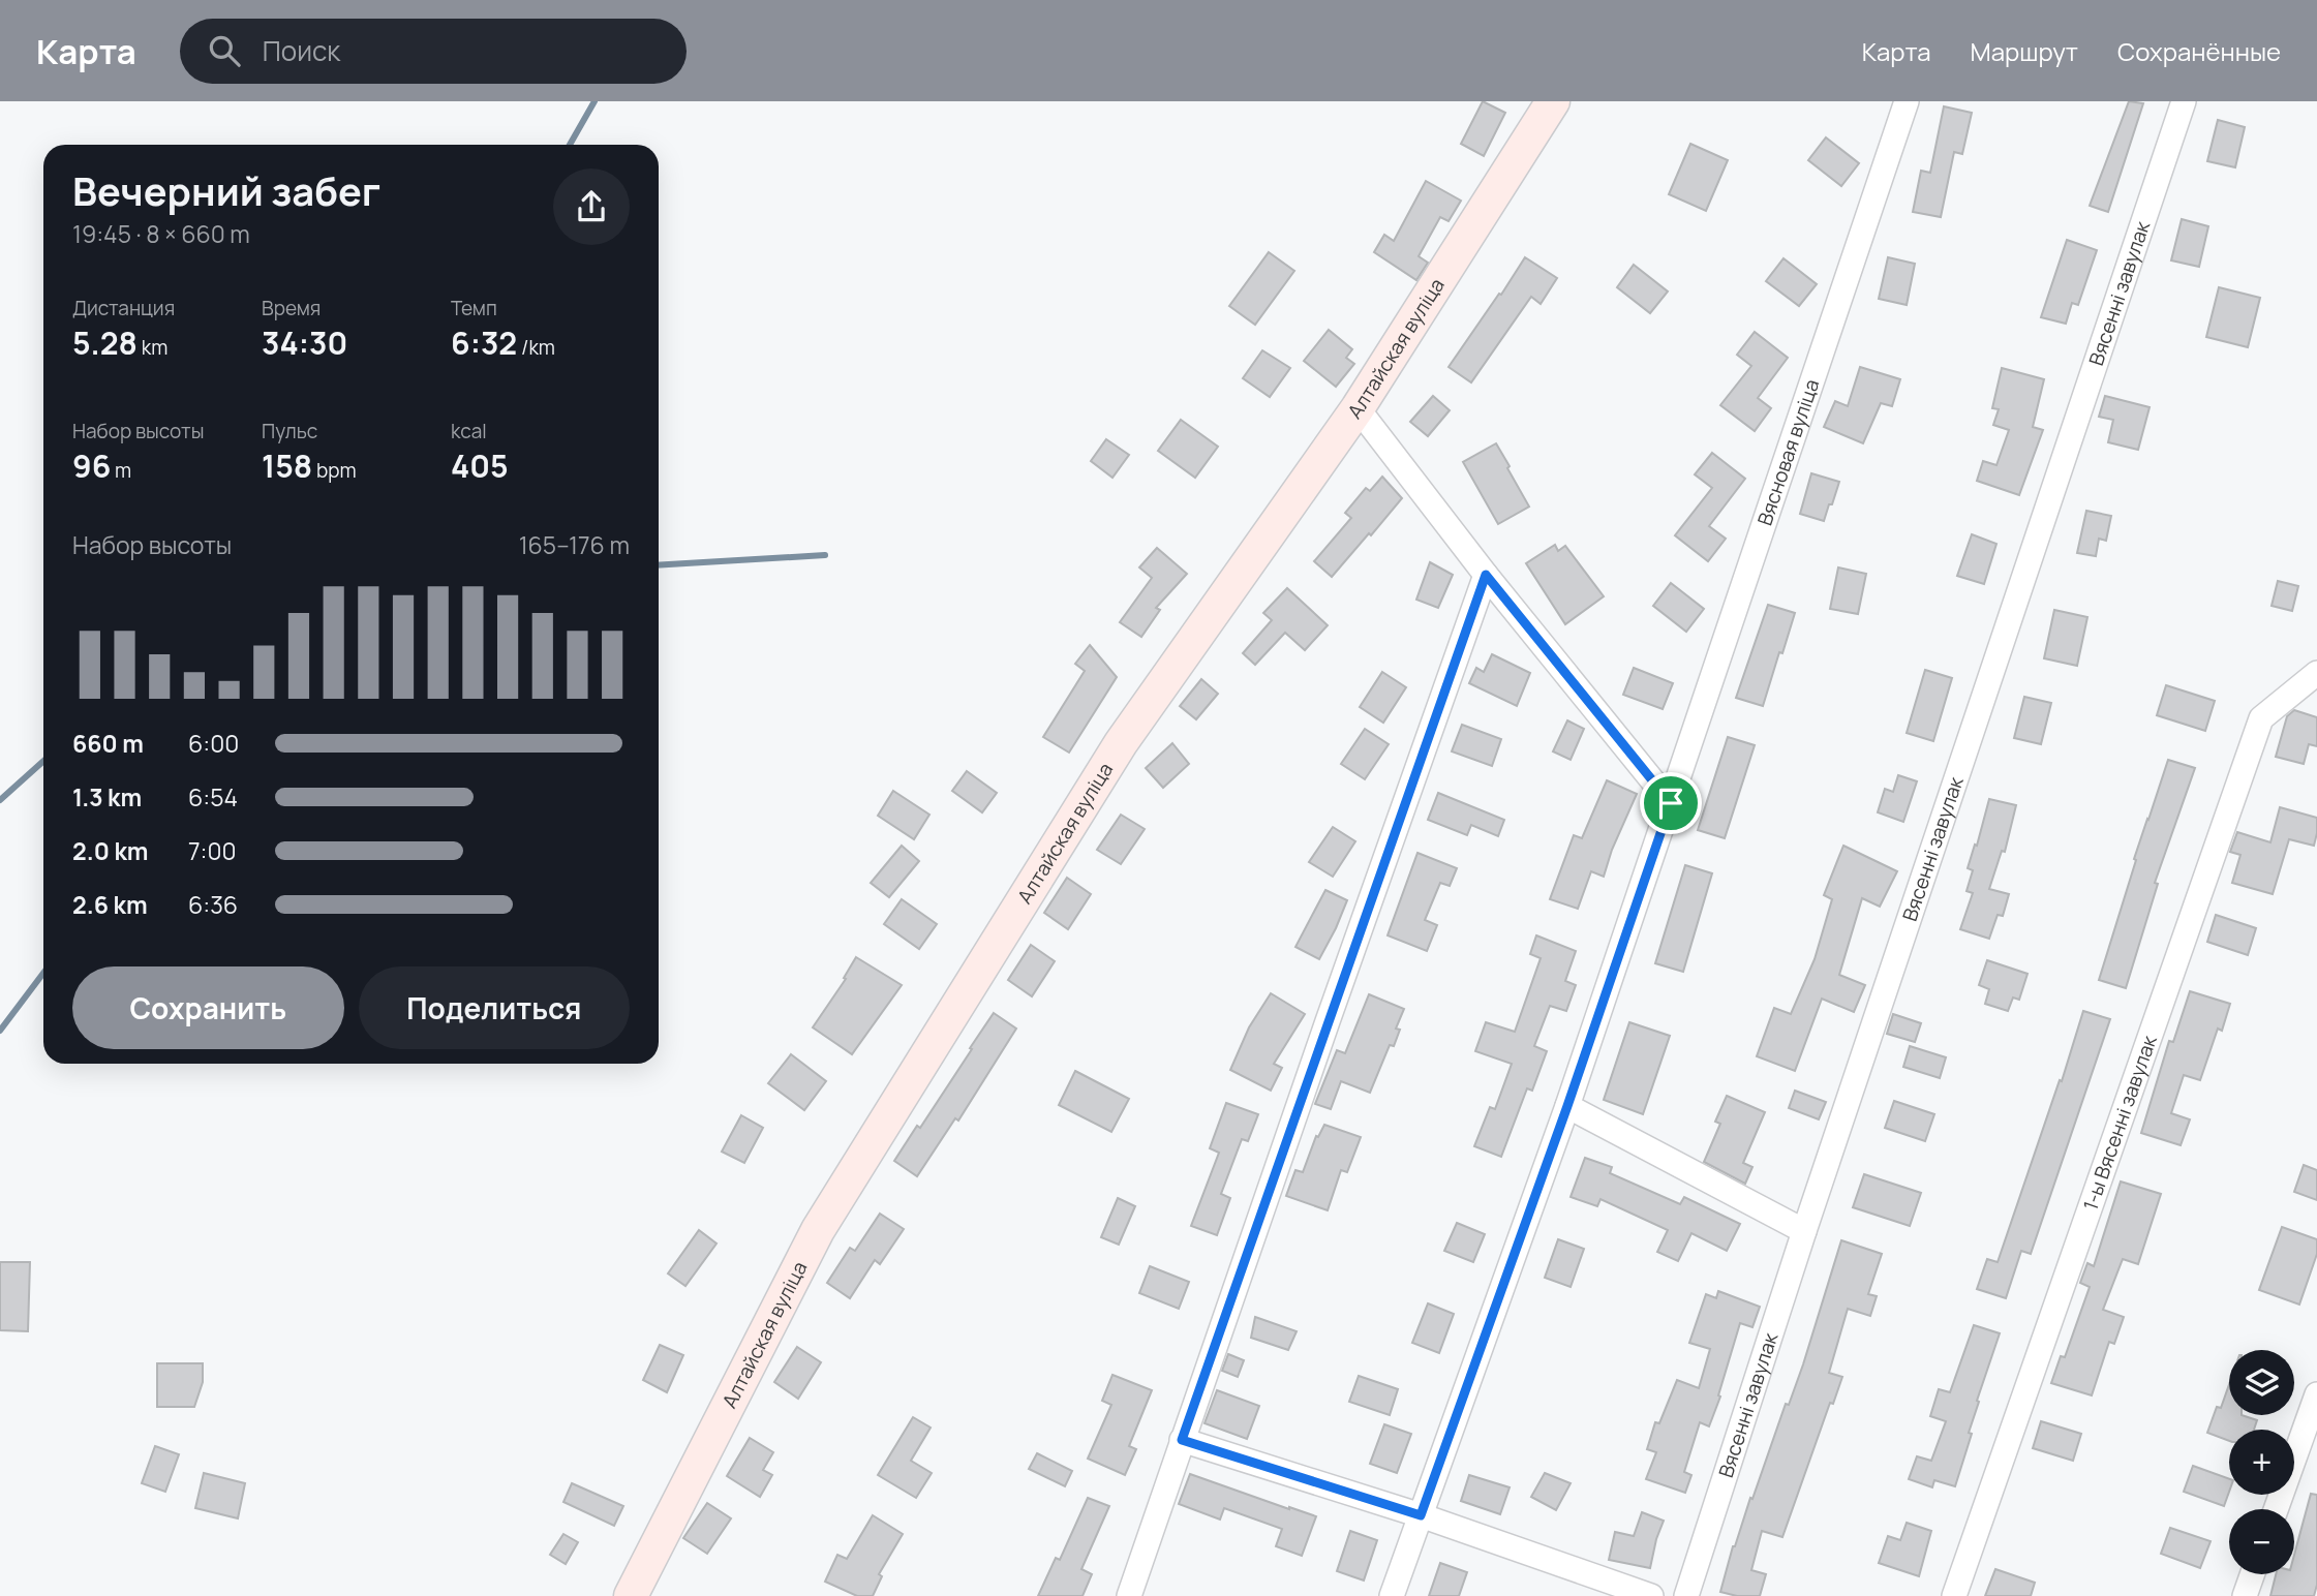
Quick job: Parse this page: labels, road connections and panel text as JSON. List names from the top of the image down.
{
  "streets": {
    "main road": ["Алтайская вуліца"],
    "street": ["Вясенні завулак", "Вясновая вуліца", "1-ы Вясенні завулак"]
  },
  "page": {
    "header": "Карта",
    "search": "Поиск",
    "nav": ["Карта", "Маршрут", "Сохранённые"],
    "heading": ["Вечерний забег", "19:45 · 8 × 660 m"],
    "stats": [
      ["Дистанция", "5.28 km"],
      ["Время", "34:30"],
      ["Темп", "6:32 /km"],
      ["Набор высоты", "96 m"],
      ["Пульс", "158 bpm"],
      ["kcal", "405"]
    ],
    "chart": ["Набор высоты", "165–176 m"],
    "list": [
      {
        "name": "660 m",
        "note": "6:00"
      },
      {
        "name": "1.3 km",
        "note": "6:54"
      },
      {
        "name": "2.0 km",
        "note": "7:00"
      },
      {
        "name": "2.6 km",
        "note": "6:36"
      }
    ],
    "buttons": ["Сохранить", "Поделиться"],
    "map_buttons": ["+", "−"]
  }
}
